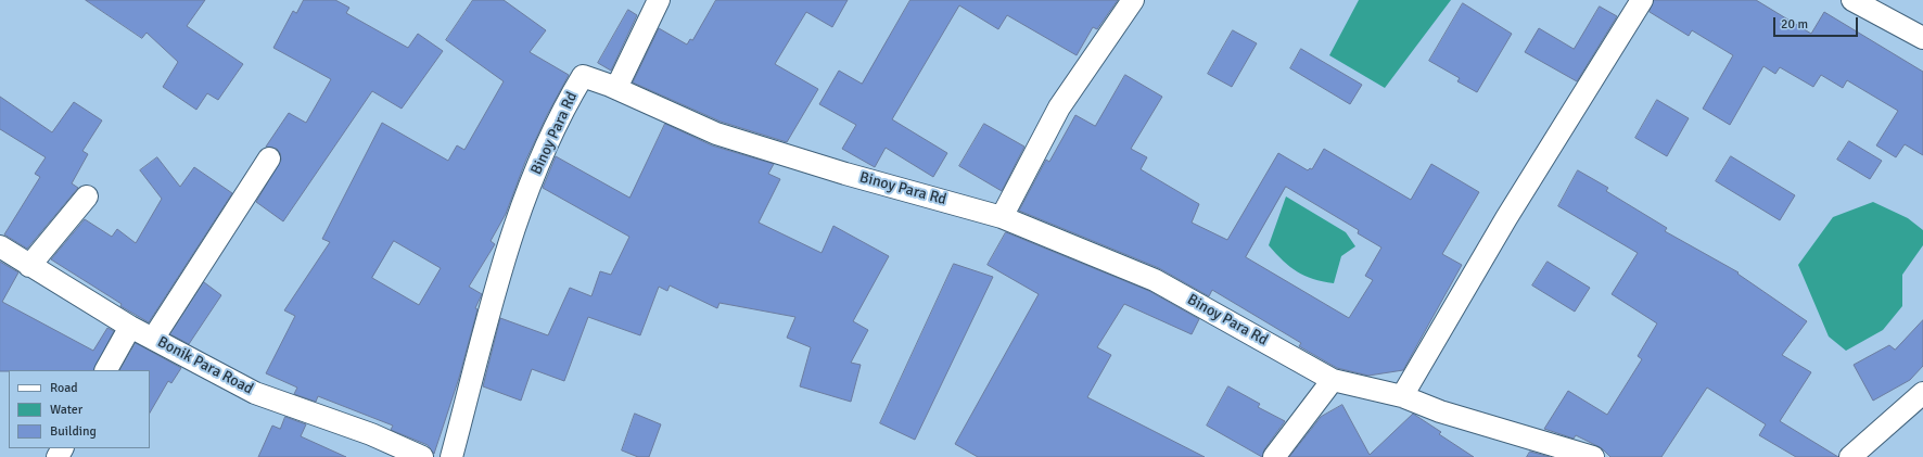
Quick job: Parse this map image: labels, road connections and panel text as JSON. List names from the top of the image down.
{
  "streets": {
    "street": ["Binoy Para Rd", "Bonik Para Road"]
  },
  "legend": ["Road", "Water", "Building"],
  "scale_bar": "20 m"
}
